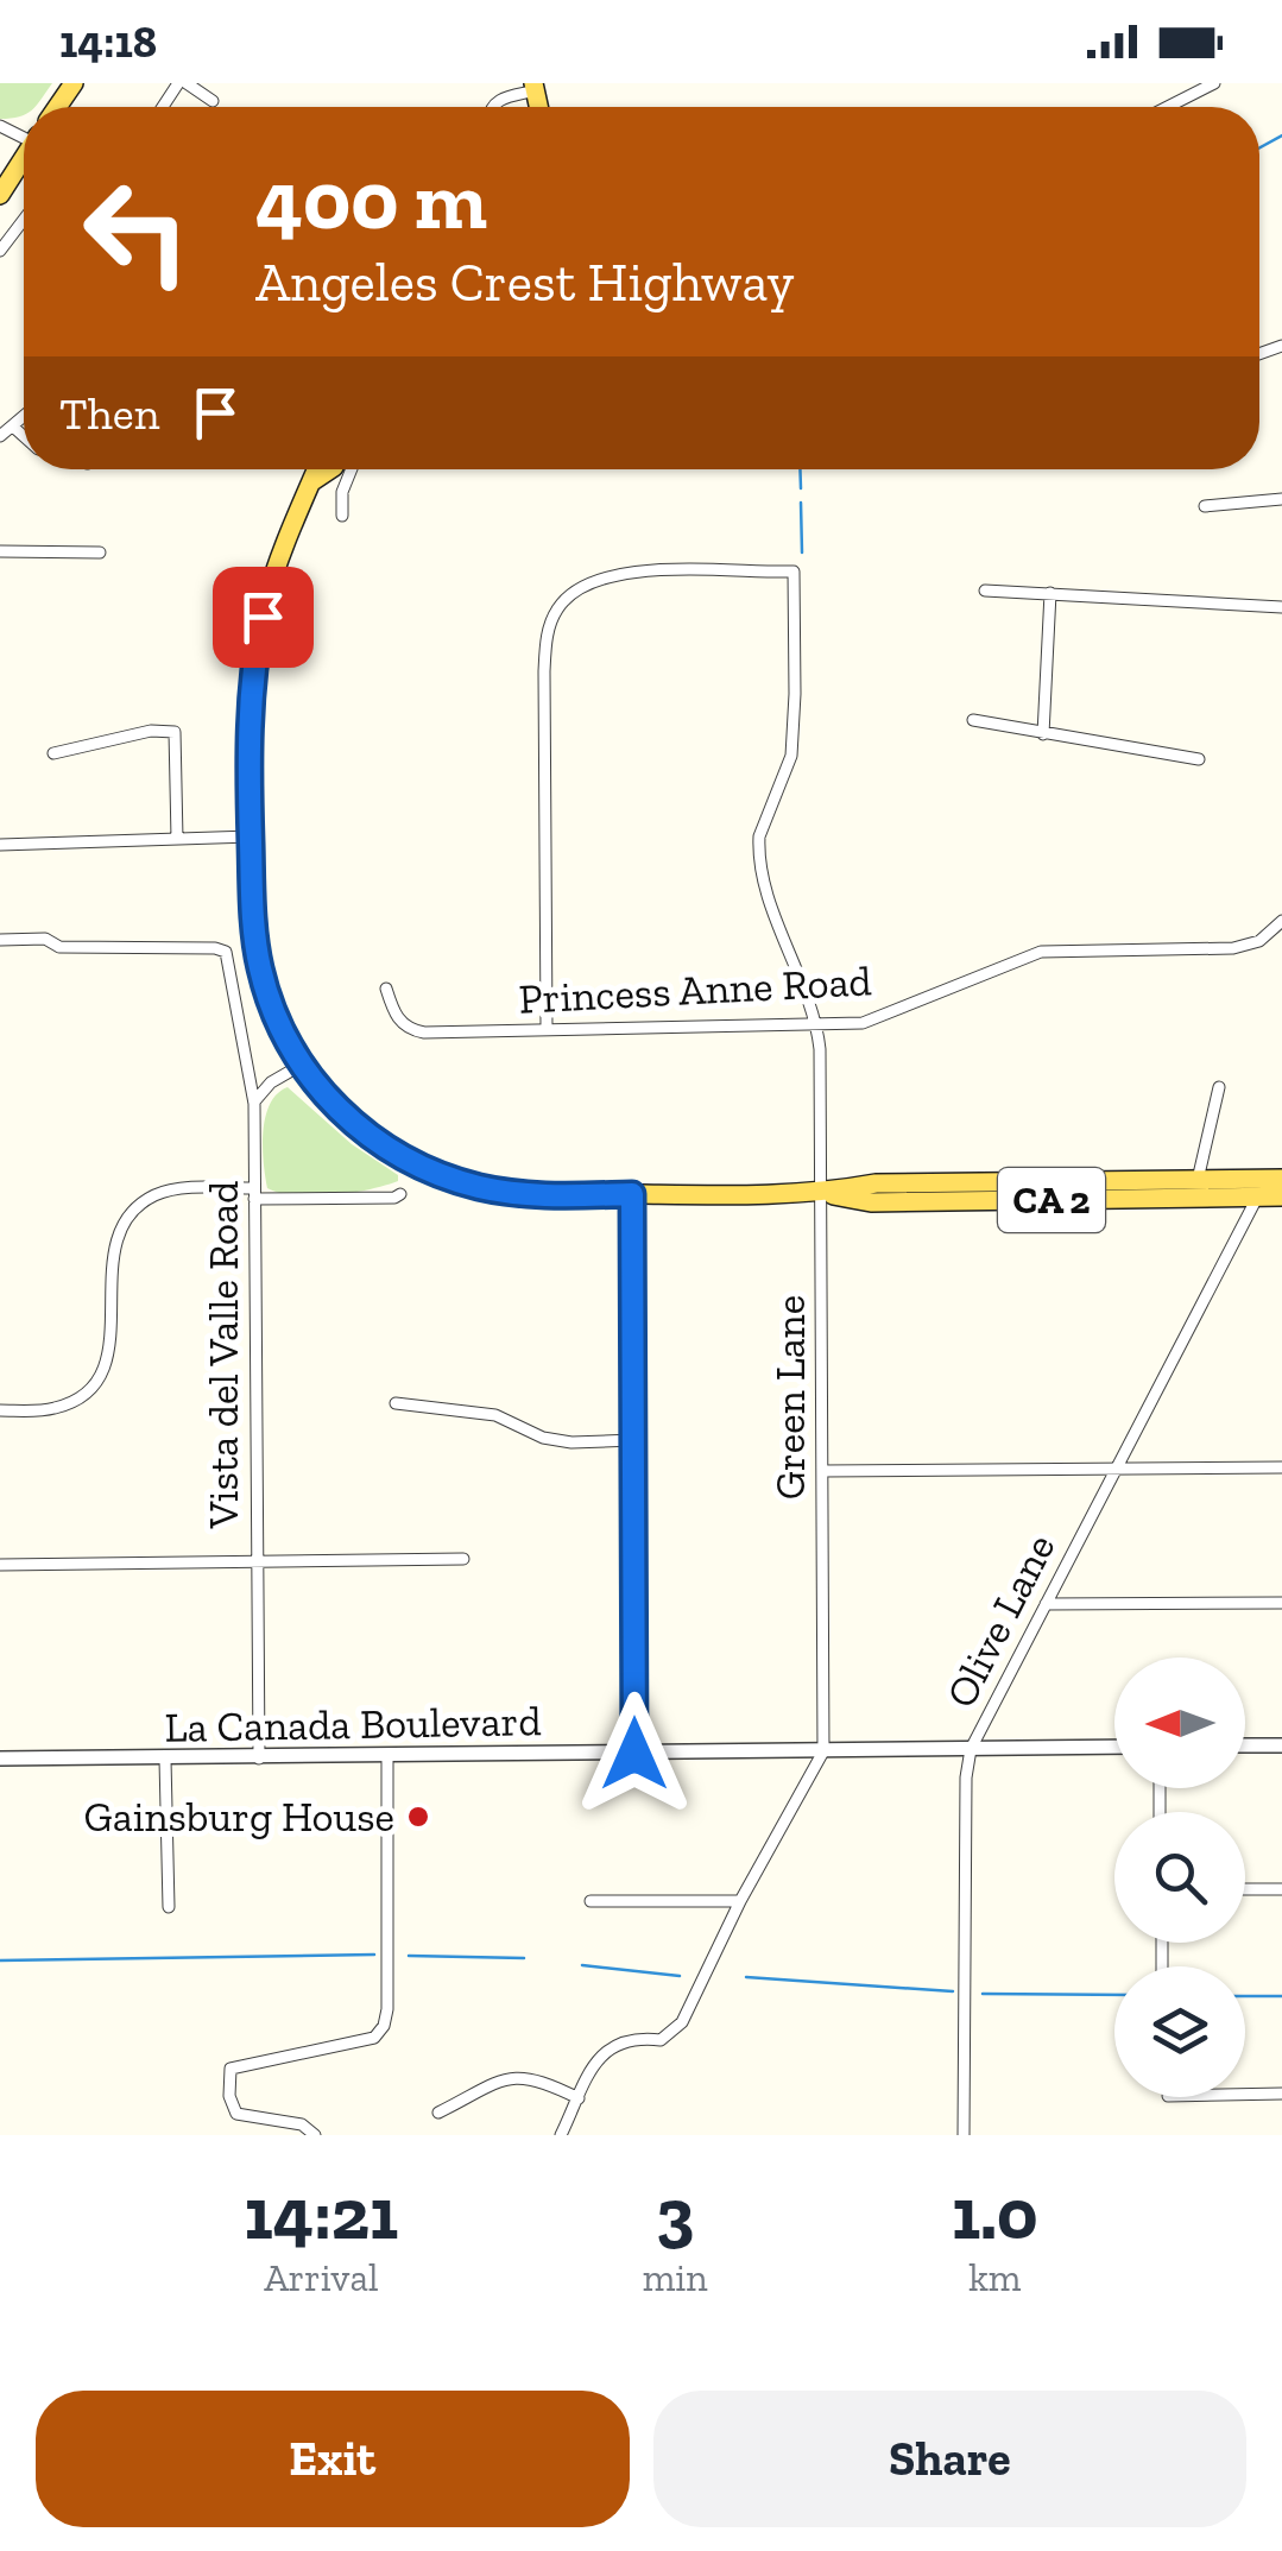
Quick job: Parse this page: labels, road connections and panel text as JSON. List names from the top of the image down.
{
  "streets": {
    "main road": ["CA 2"],
    "street": [
      "Princess Anne Road",
      "Vista del Valle Road",
      "Green Lane",
      "Olive Lane",
      "La Canada Boulevard"
    ]
  },
  "crossings": [
    ["Princess Anne Road", "Green Lane"],
    ["CA 2", "Green Lane"],
    ["CA 2", "Olive Lane"],
    ["Vista del Valle Road", "La Canada Boulevard"],
    ["Green Lane", "La Canada Boulevard"],
    ["Olive Lane", "La Canada Boulevard"]
  ],
  "places": ["Gainsburg House"],
  "north": "left",
  "page": {
    "status": "14:18",
    "turn": ["400 m", "Angeles Crest Highway"],
    "then": "Then",
    "eta": [
      "14:21",
      "Arrival",
      "3",
      "min",
      "1.0",
      "km"
    ],
    "buttons": ["Exit", "Share"]
  }
}
